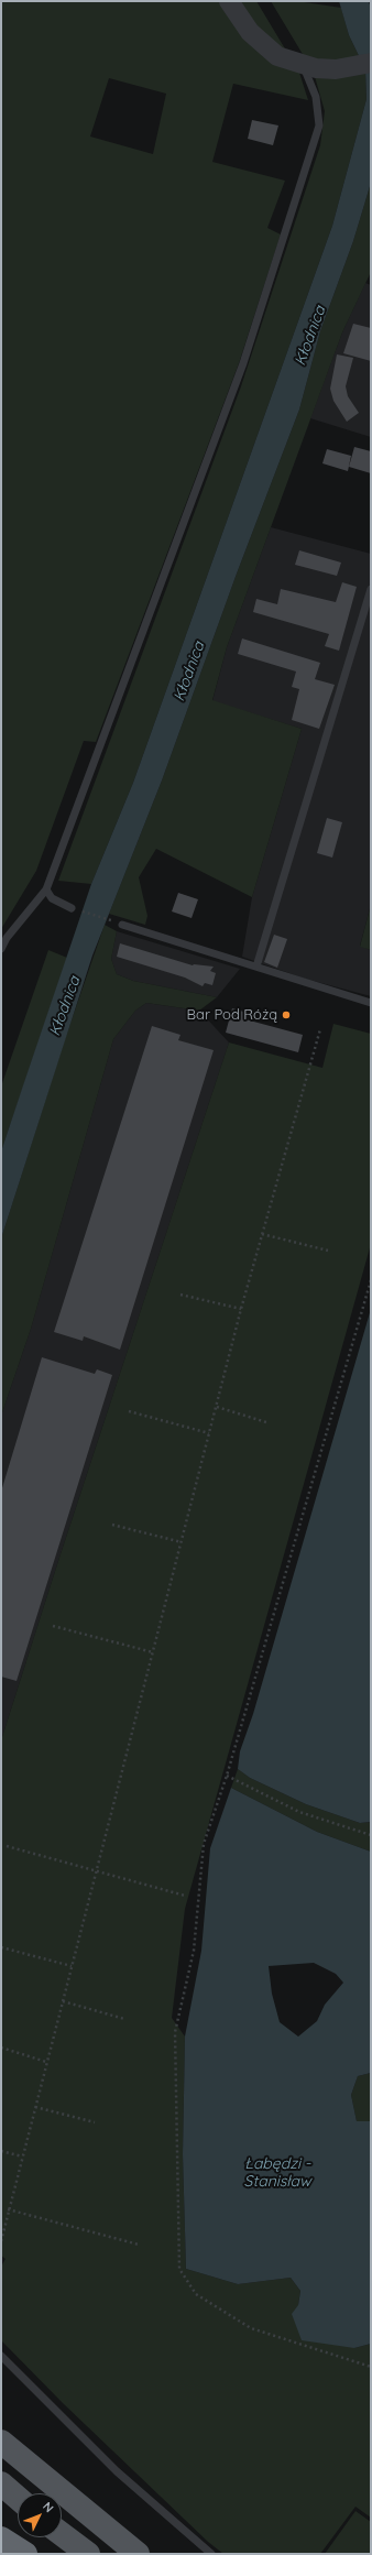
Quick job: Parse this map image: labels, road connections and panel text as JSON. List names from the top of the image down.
{
  "water": ["Kłodnica", "Łabędzi - Stanisław"],
  "places": ["Bar Pod Różą"],
  "north": "top right"
}
